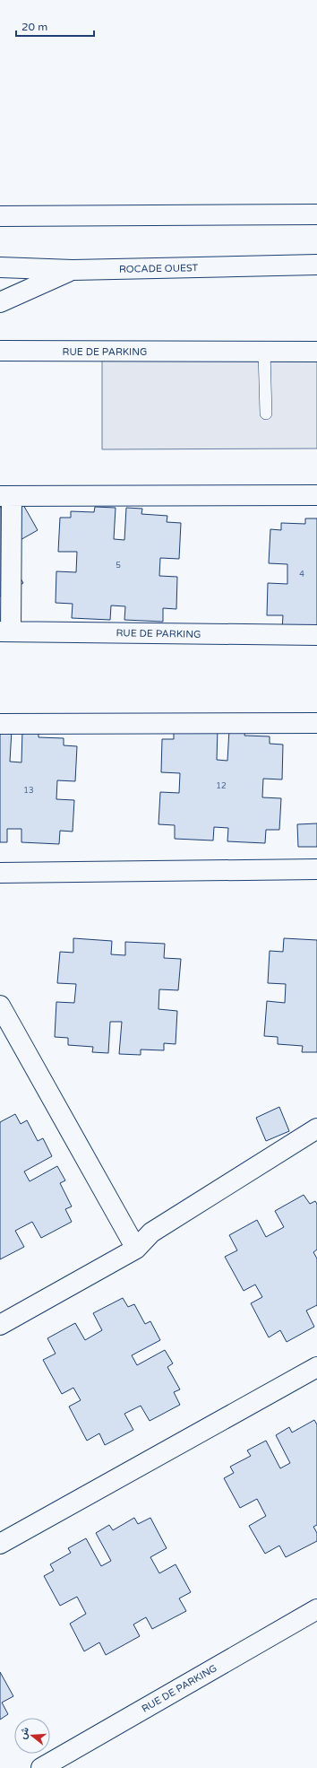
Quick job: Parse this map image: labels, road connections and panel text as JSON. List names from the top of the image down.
{
  "streets": {
    "main road": ["ROCADE OUEST", "RUE DE PARKING"]
  },
  "house_numbers": [
    "5",
    "4",
    "12",
    "13"
  ],
  "scale_bar": "20 m",
  "north": "left"
}
